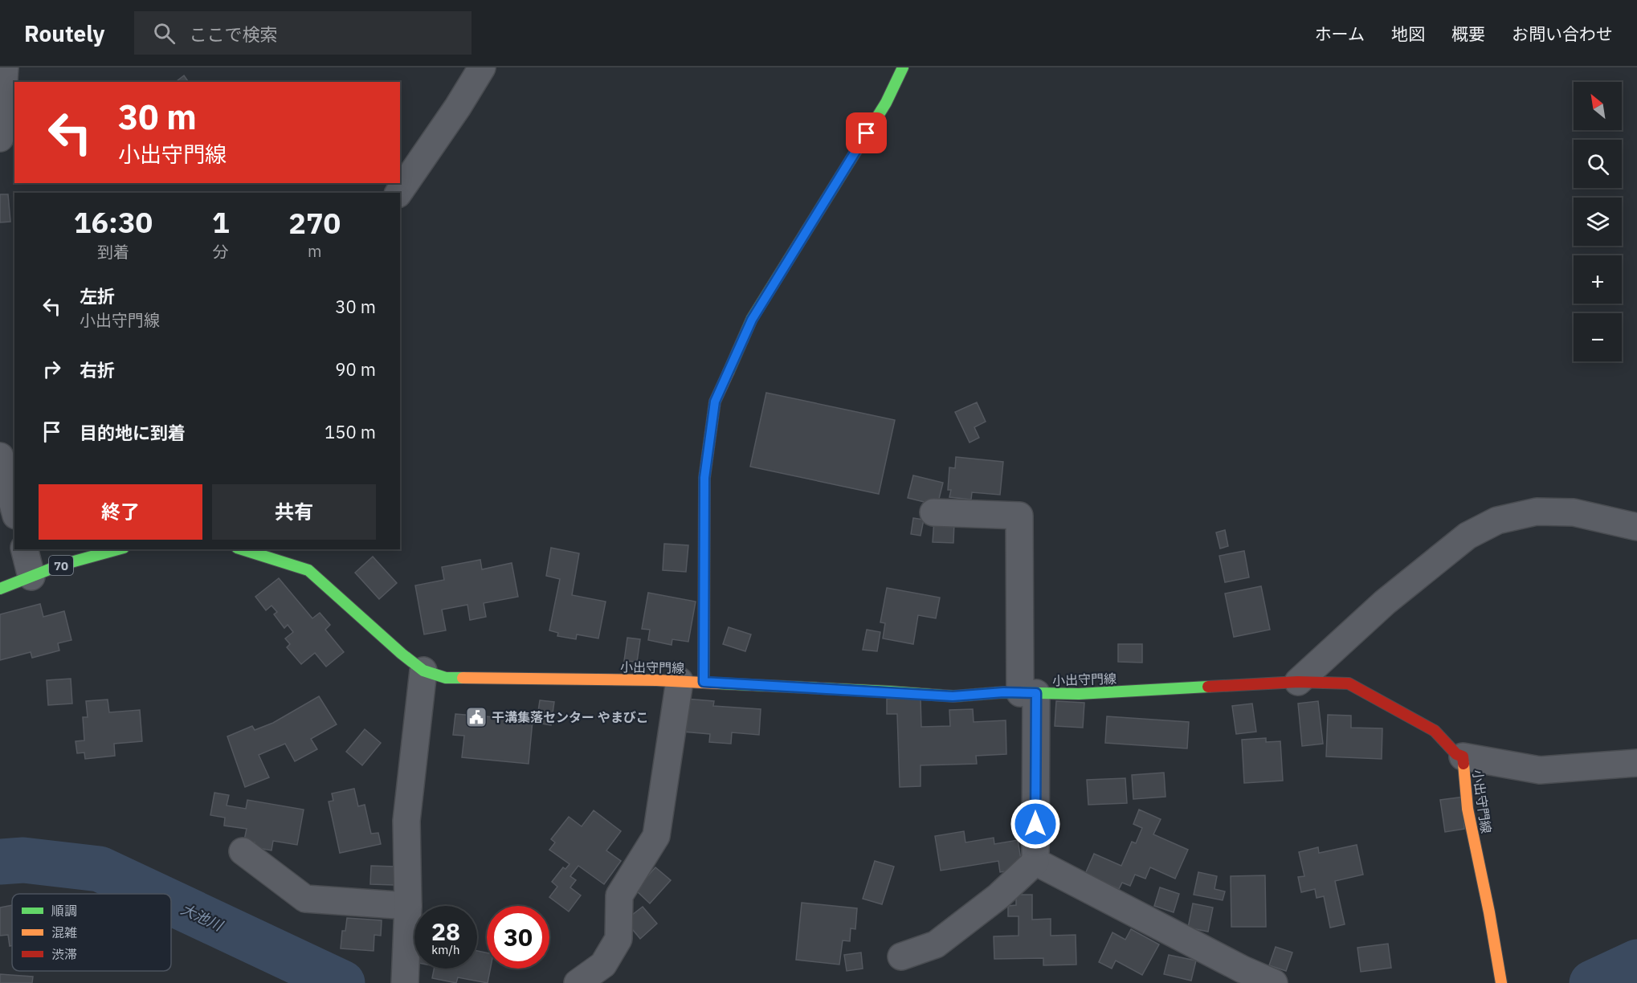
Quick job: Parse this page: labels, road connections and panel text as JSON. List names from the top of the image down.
{
  "streets": {
    "main road": ["70", "小出守門線"]
  },
  "water": ["大池川"],
  "places": {
    "public building": ["干溝集落センター やまびこ"]
  },
  "legend": ["順調", "混雑", "渋滞"],
  "north": "top left",
  "page": {
    "header": "Routely",
    "search": "ここで検索",
    "nav": [
      "ホーム",
      "地図",
      "概要",
      "お問い合わせ"
    ],
    "map_buttons": ["+", "−"],
    "turn": ["30 m", "小出守門線"],
    "eta": [
      "16:30",
      "到着",
      "1",
      "分",
      "270",
      "m"
    ],
    "list": [
      {
        "name": "左折",
        "note": "小出守門線",
        "value": "30 m"
      },
      {
        "name": "右折",
        "value": "90 m"
      },
      {
        "name": "目的地に到着",
        "value": "150 m"
      }
    ],
    "buttons": ["終了", "共有"],
    "speed": "28 km/h",
    "limit": "30"
  }
}
